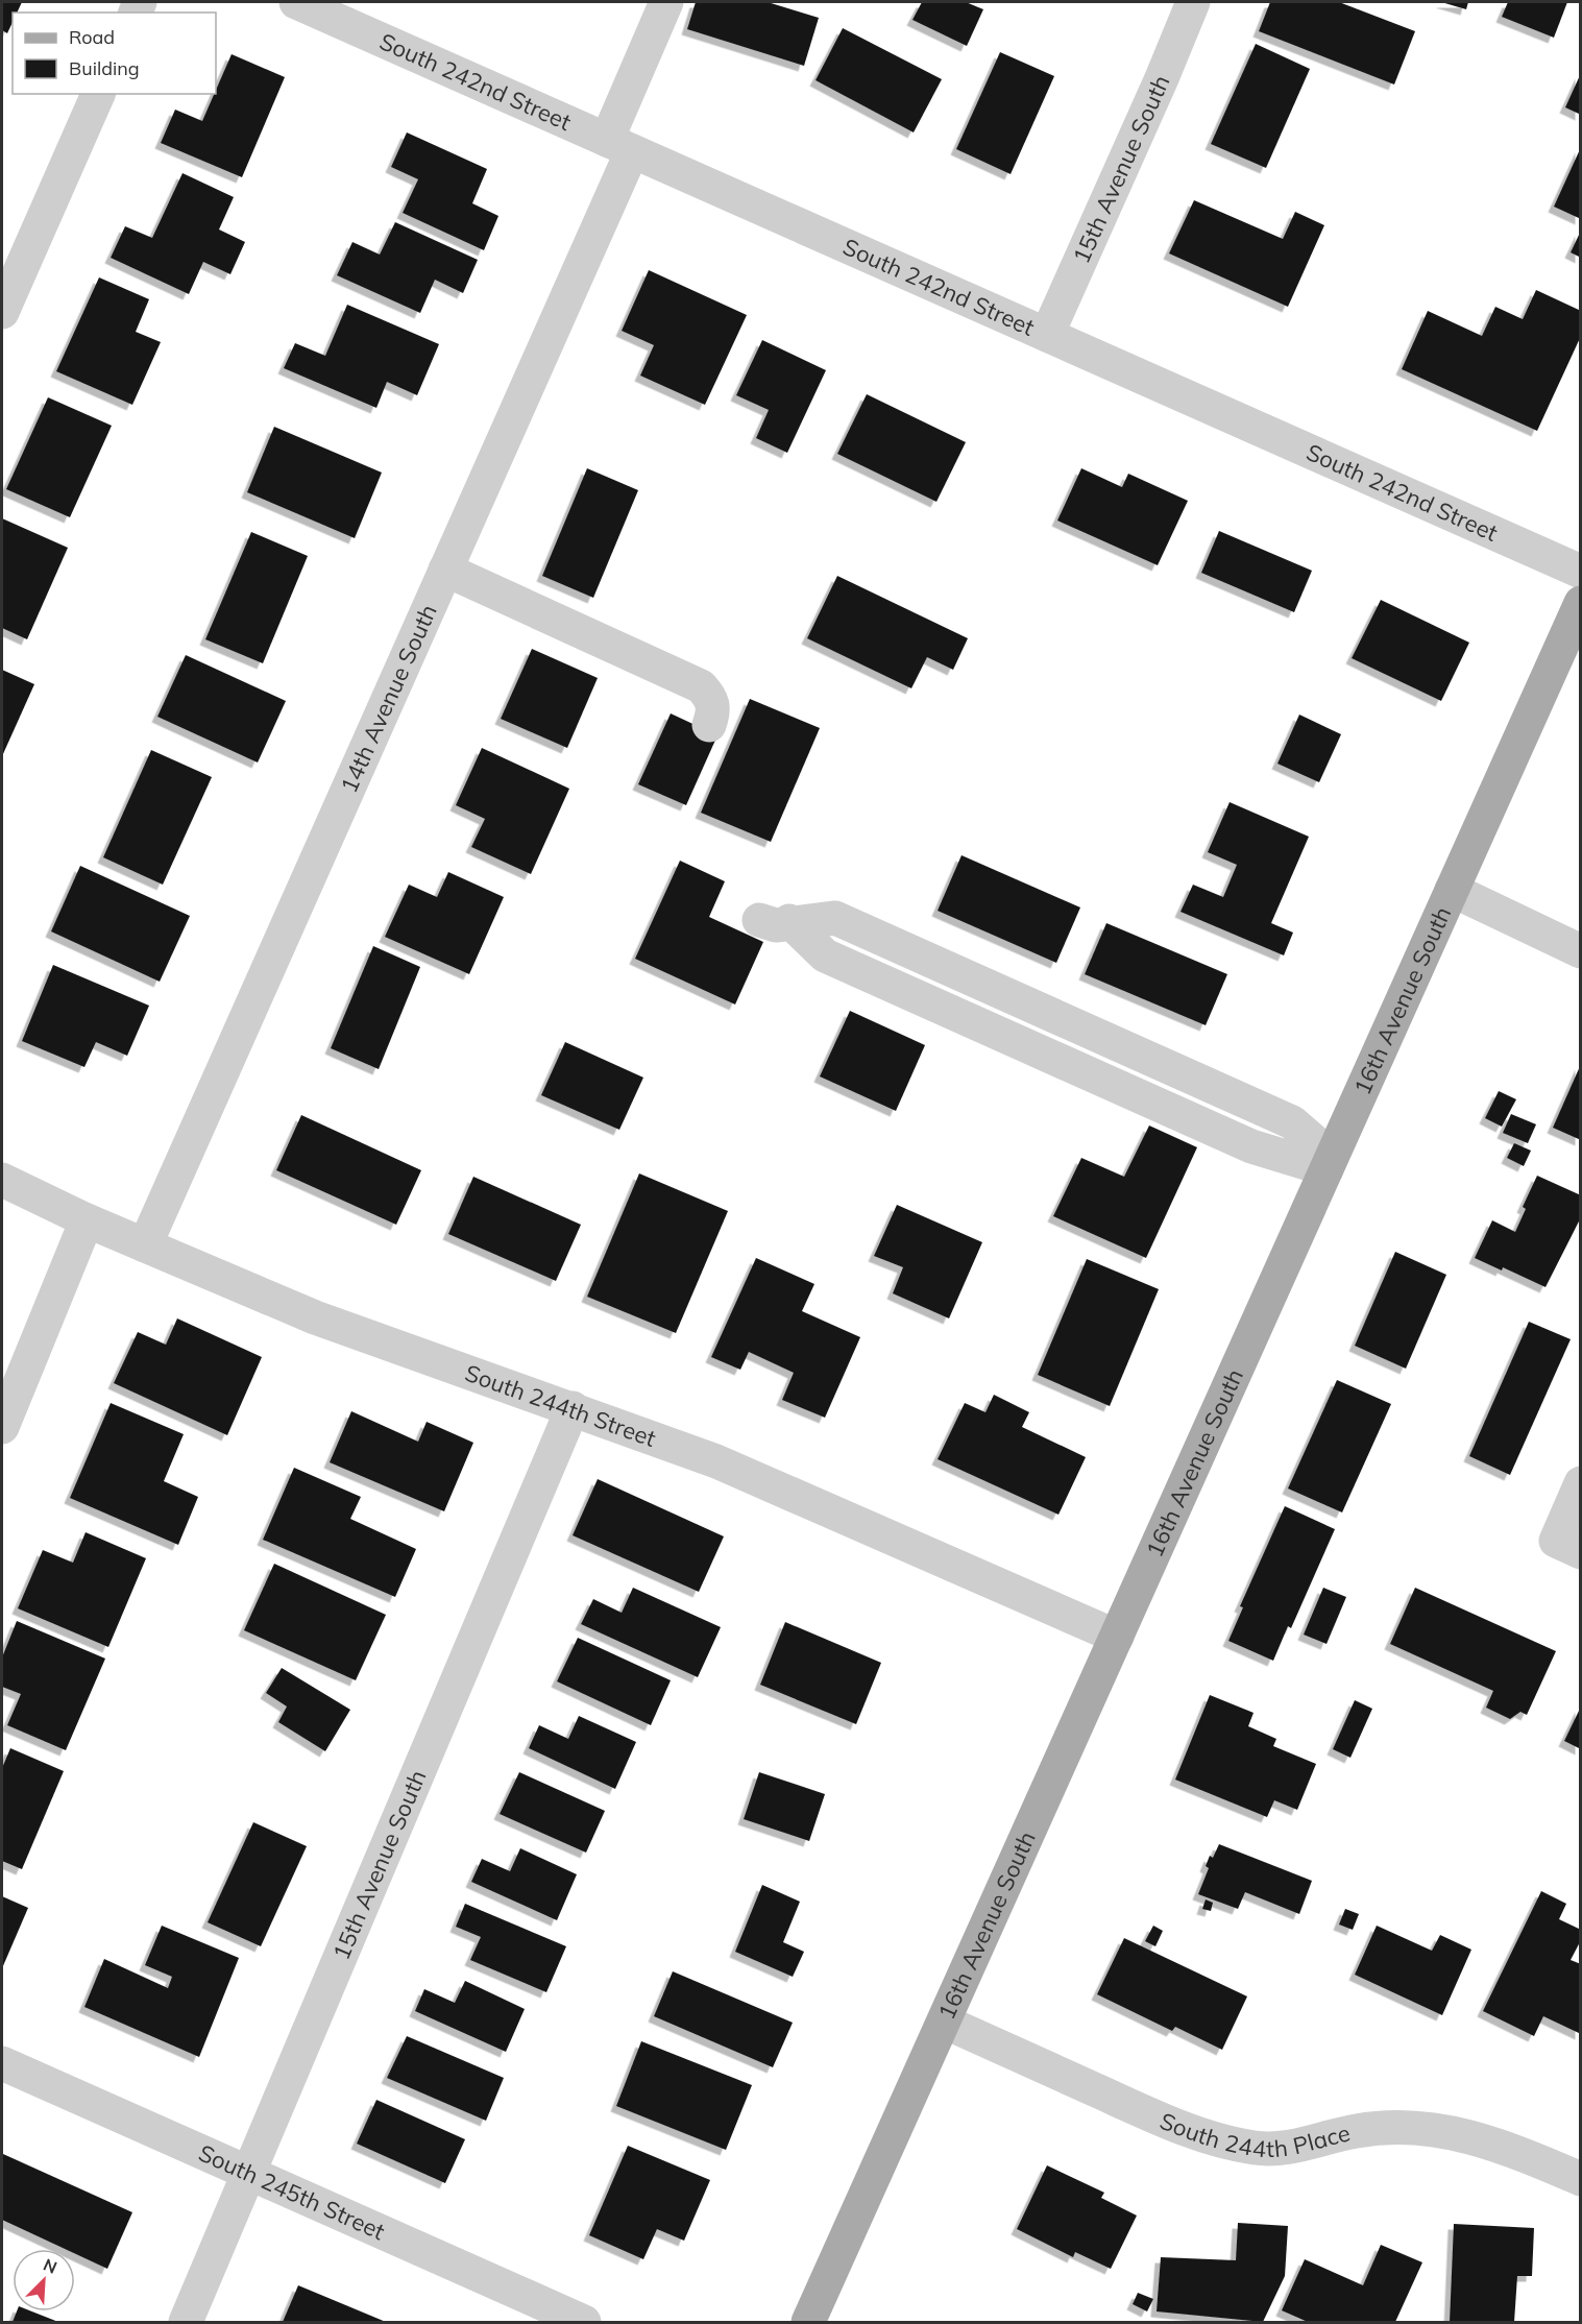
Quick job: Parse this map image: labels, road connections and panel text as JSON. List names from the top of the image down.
{
  "streets": {
    "main road": ["16th Avenue South"],
    "street": [
      "South 242nd Street",
      "15th Avenue South",
      "14th Avenue South",
      "South 244th Street",
      "South 244th Place",
      "South 245th Street"
    ]
  },
  "crossings": [
    ["South 242nd Street", "15th Avenue South"],
    ["South 242nd Street", "14th Avenue South"],
    ["15th Avenue South", "South 244th Street"],
    ["15th Avenue South", "South 245th Street"],
    ["14th Avenue South", "South 244th Street"],
    ["16th Avenue South", "South 244th Street"],
    ["16th Avenue South", "South 244th Place"]
  ],
  "legend": ["Road", "Building"],
  "north": "top right"
}
